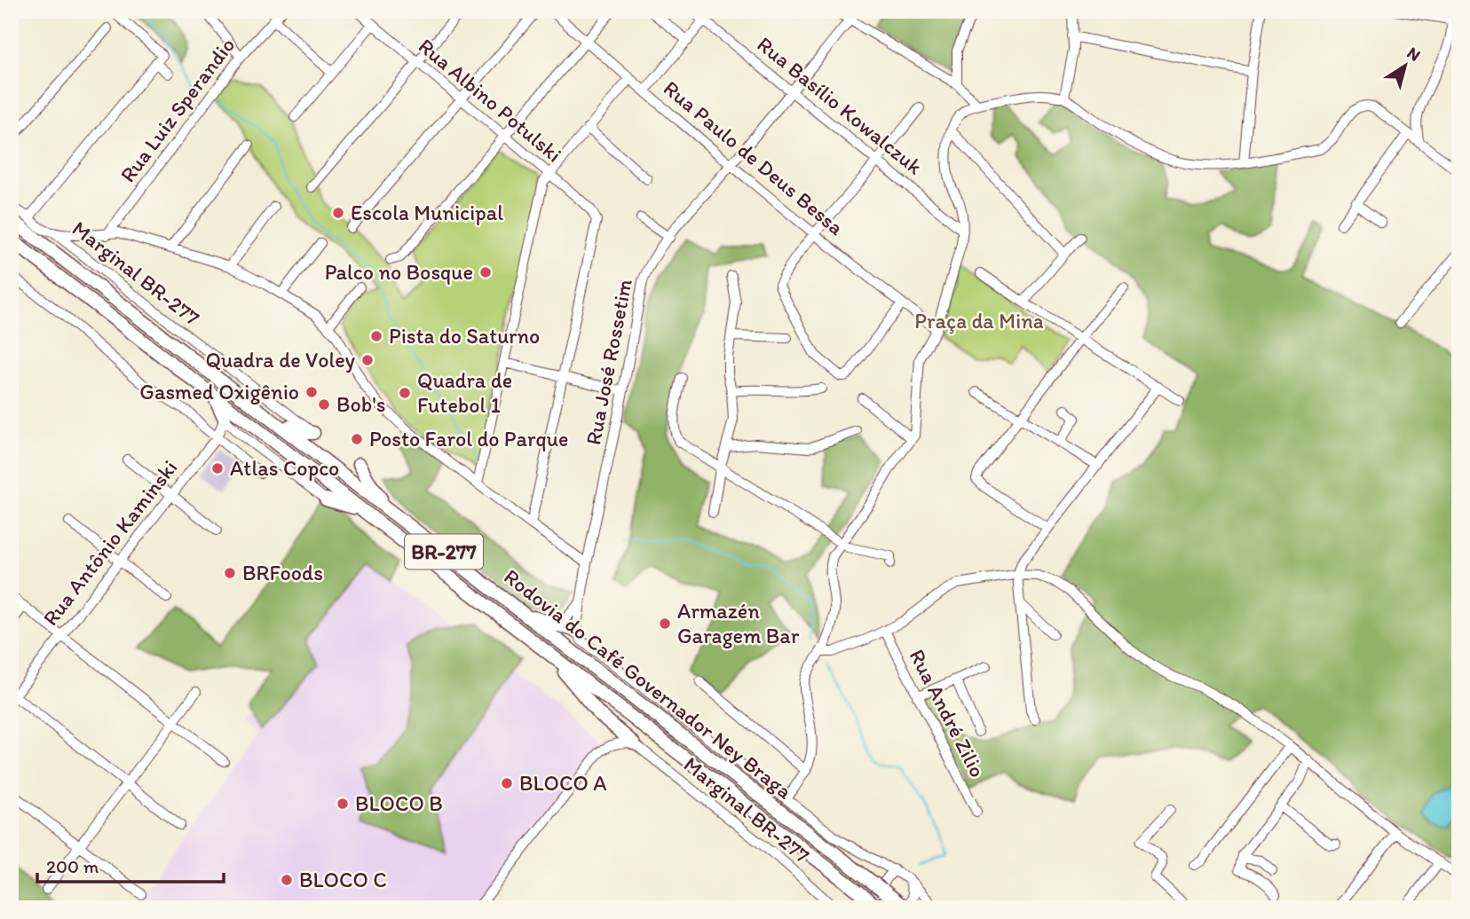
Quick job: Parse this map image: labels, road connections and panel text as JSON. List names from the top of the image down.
{
  "streets": {
    "highway": ["BR-277", "Rodovia do Café Governador Ney Braga"],
    "street": [
      "Rua Albino Potulski",
      "Rua Basílio Kowalczuk",
      "Rua Luiz Sperandio",
      "Rua Paulo de Deus Bessa",
      "Marginal BR-277",
      "Rua José Rossetim",
      "Rua Antônio Kaminski",
      "Rua André Zilio"
    ]
  },
  "crossings": [
    ["Rua Basílio Kowalczuk", "Rua José Rossetim"],
    ["Rua Paulo de Deus Bessa", "Rua José Rossetim"],
    ["Marginal BR-277", "Rua José Rossetim"]
  ],
  "parks": ["Praça da Mina"],
  "places": [
    "Escola Municipal",
    "Palco no Bosque",
    "Pista do Saturno",
    "Quadra de Voley",
    "Gasmed Oxigênio",
    "Quadra de Futebol 1",
    "Bob's",
    "Posto Farol do Parque",
    "Atlas Copco",
    "BRFoods",
    "Armazén Garagem Bar",
    "BLOCO A",
    "BLOCO B",
    "BLOCO C"
  ],
  "scale_bar": "200 m",
  "north": "top right"
}
